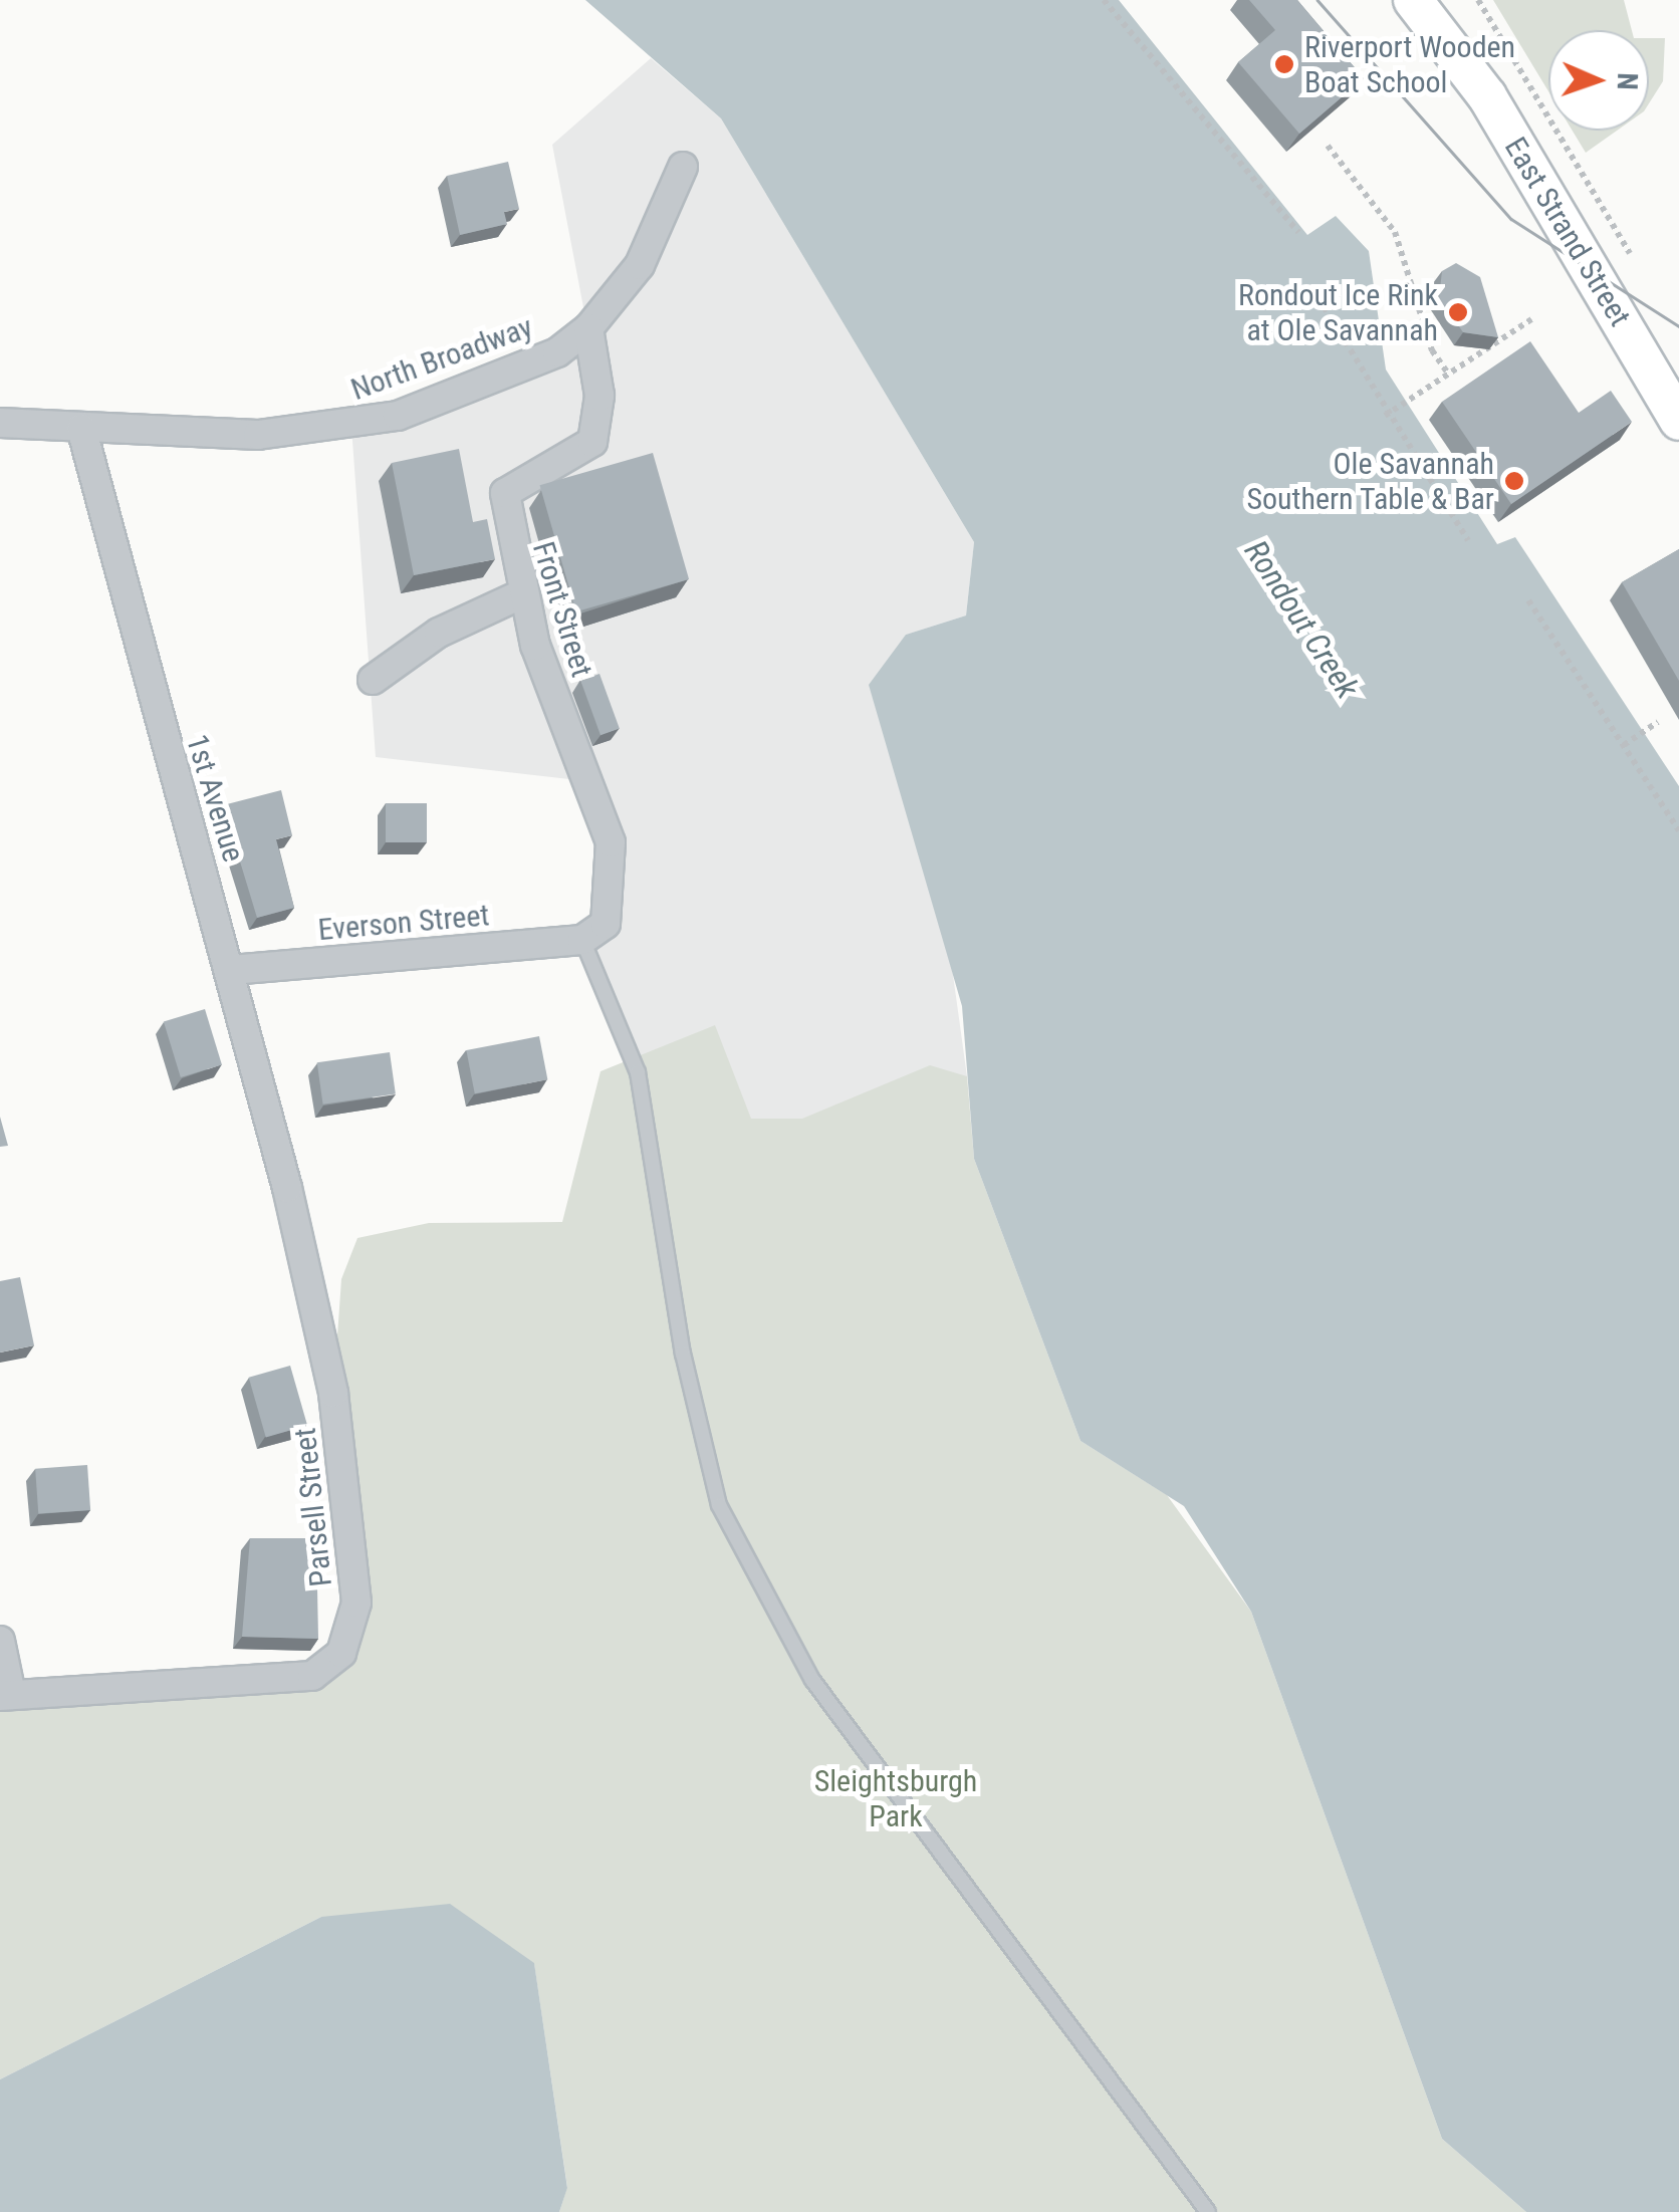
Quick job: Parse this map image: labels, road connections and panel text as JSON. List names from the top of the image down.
{
  "streets": {
    "street": [
      "East Strand Street",
      "North Broadway",
      "Front Street",
      "1st Avenue",
      "Everson Street",
      "Parsell Street"
    ]
  },
  "crossings": [
    ["North Broadway", "Front Street"],
    ["North Broadway", "1st Avenue"],
    ["Front Street", "Everson Street"],
    ["1st Avenue", "Everson Street"],
    ["1st Avenue", "Parsell Street"]
  ],
  "water": ["Rondout Creek"],
  "parks": ["Sleightsburgh Park"],
  "places": ["Riverport Wooden Boat School", "Rondout Ice Rink at Ole Savannah", "Ole Savannah Southern Table & Bar"],
  "north": "right"
}
